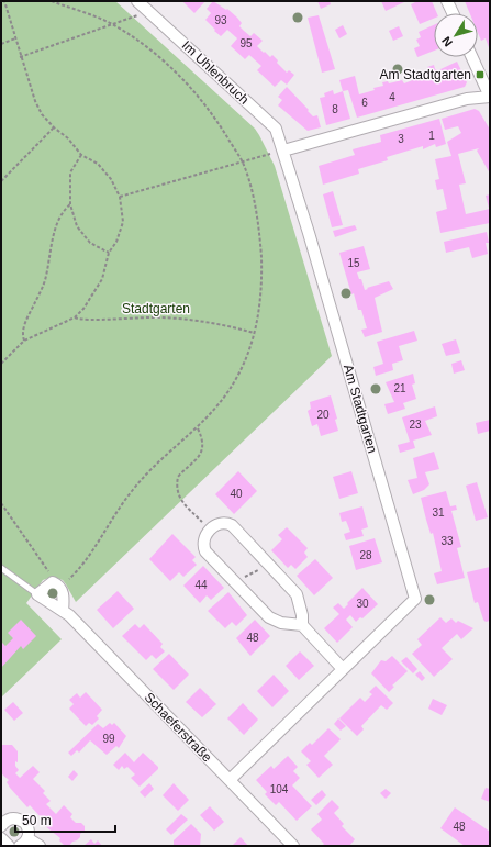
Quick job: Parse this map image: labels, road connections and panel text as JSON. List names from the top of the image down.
{
  "streets": {
    "street": ["Im Uhlenbruch", "Am Stadtgarten", "Schaeferstraße"]
  },
  "crossings": [
    ["Im Uhlenbruch", "Am Stadtgarten"],
    ["Am Stadtgarten", "Schaeferstraße"]
  ],
  "parks": ["Stadtgarten"],
  "places": {
    "transit": ["Am Stadtgarten"]
  },
  "house_numbers": [
    "93",
    "95",
    "4",
    "6",
    "8",
    "1",
    "3",
    "15",
    "21",
    "20",
    "23",
    "40",
    "31",
    "33",
    "28",
    "44",
    "30",
    "48",
    "99",
    "104",
    "48"
  ],
  "scale_bar": "50 m",
  "north": "bottom left"
}
